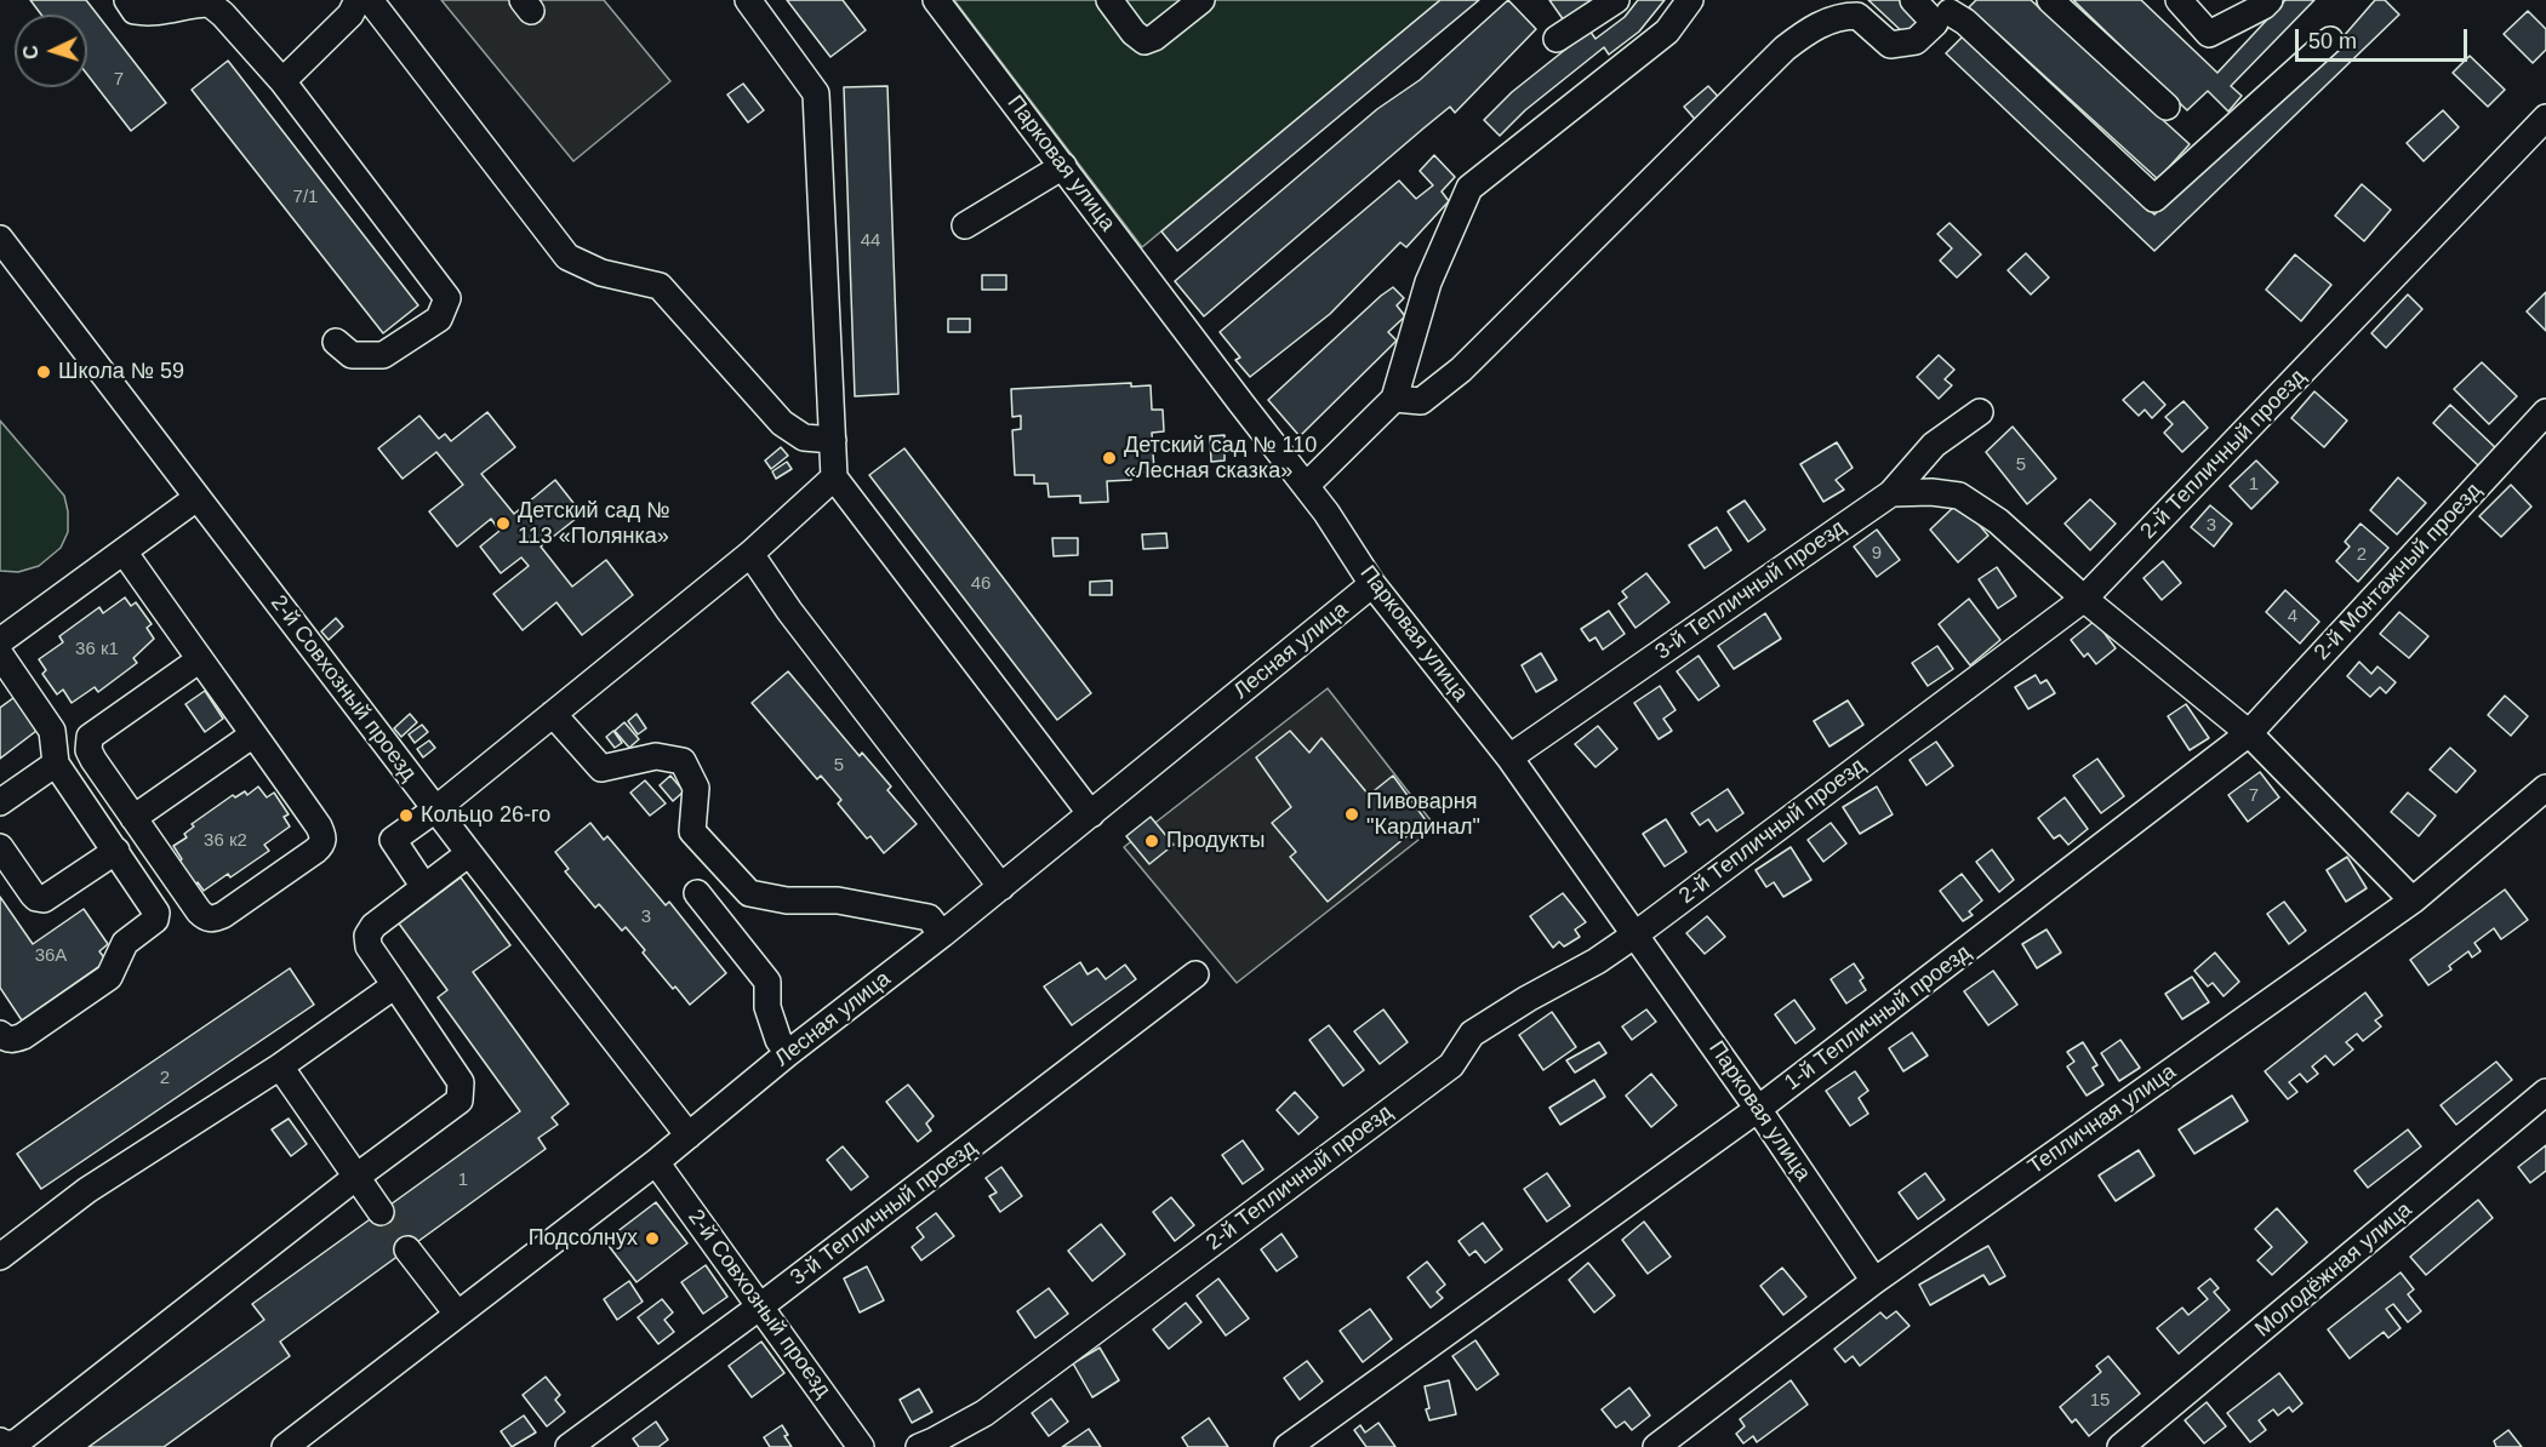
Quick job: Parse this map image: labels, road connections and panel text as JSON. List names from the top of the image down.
{
  "streets": {
    "street": [
      "Парковая улица",
      "2-й Тепличный проезд",
      "2-й Монтажный проезд",
      "3-й Тепличный проезд",
      "Лесная улица",
      "2-й Совхозный проезд",
      "1-й Тепличный проезд",
      "Тепличная улица",
      "Молодёжная улица"
    ]
  },
  "crossings": [
    ["Парковая улица", "2-й Тепличный проезд"],
    ["Парковая улица", "3-й Тепличный проезд"],
    ["Парковая улица", "Лесная улица"],
    ["Парковая улица", "1-й Тепличный проезд"],
    ["Парковая улица", "Тепличная улица"],
    ["2-й Монтажный проезд", "1-й Тепличный проезд"],
    ["3-й Тепличный проезд", "2-й Совхозный проезд"],
    ["Лесная улица", "2-й Совхозный проезд"]
  ],
  "places": [
    "Школа № 59",
    "Детский сад № 110 «Лесная сказка»",
    "Детский сад № 113 «Полянка»",
    "Пивоварня \"Кардинал\"",
    "Кольцо 26-го",
    "Продукты",
    "Подсолнух"
  ],
  "house_numbers": [
    "7",
    "7/1",
    "44",
    "5",
    "1",
    "3",
    "9",
    "2",
    "46",
    "4",
    "36 к1",
    "5",
    "7",
    "36 к2",
    "3",
    "36А",
    "2",
    "1",
    "15"
  ],
  "scale_bar": "50 m",
  "north": "left"
}
